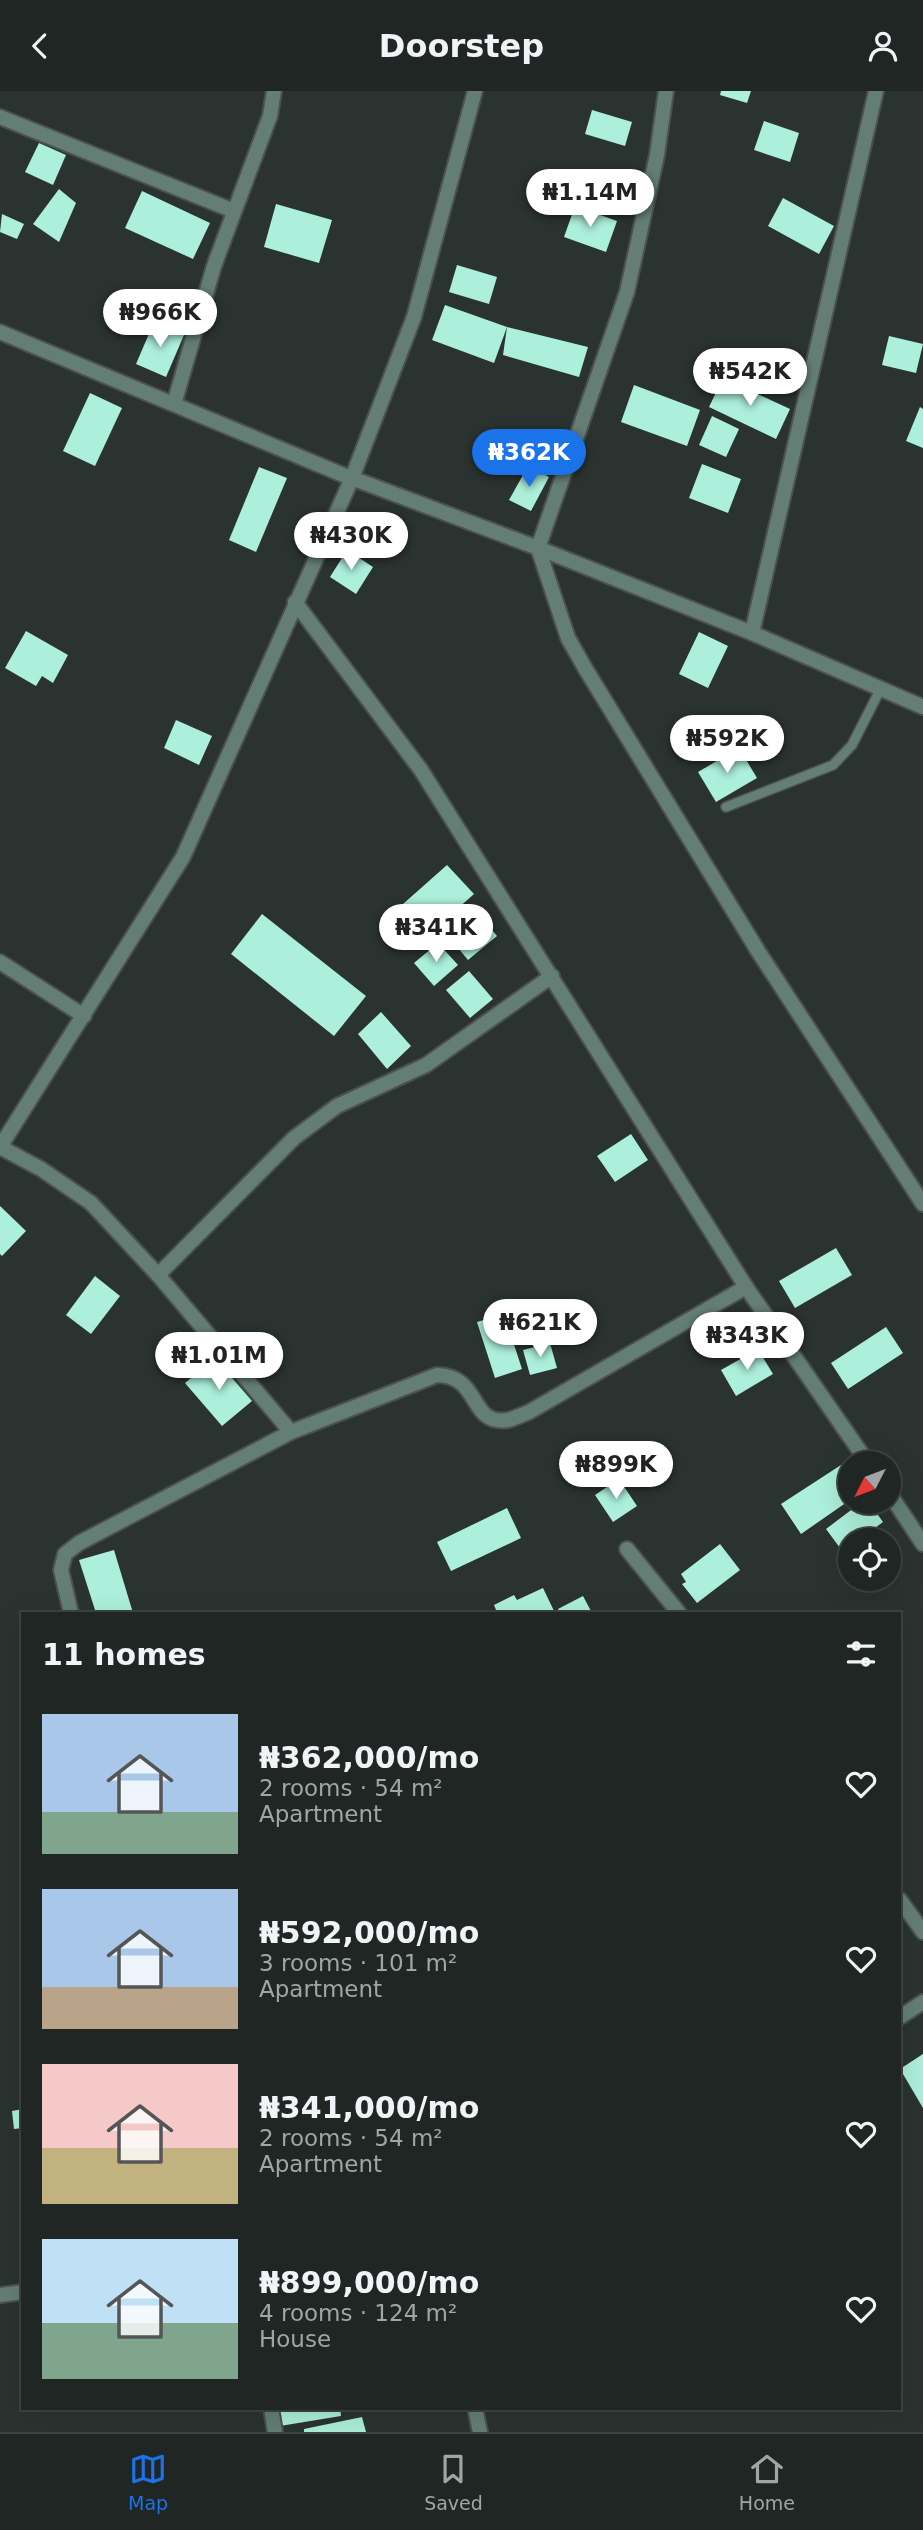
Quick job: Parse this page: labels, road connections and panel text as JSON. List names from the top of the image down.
{
  "north": "bottom left",
  "page": {
    "header": "Doorstep",
    "price": [
      "₦1.14M",
      "₦966K",
      "₦542K",
      "₦362K",
      "₦430K",
      "₦592K",
      "₦341K",
      "₦621K",
      "₦343K",
      "₦1.01M",
      "₦899K"
    ],
    "heading": "11 homes",
    "list": [
      {
        "name": "₦362,000/mo",
        "note": "2 rooms · 54 m² · Apartment"
      },
      {
        "name": "₦592,000/mo",
        "note": "3 rooms · 101 m² · Apartment"
      },
      {
        "name": "₦341,000/mo",
        "note": "2 rooms · 54 m² · Apartment"
      },
      {
        "name": "₦899,000/mo",
        "note": "4 rooms · 124 m² · House"
      }
    ],
    "tabs": ["Map", "Saved", "Home"]
  }
}
